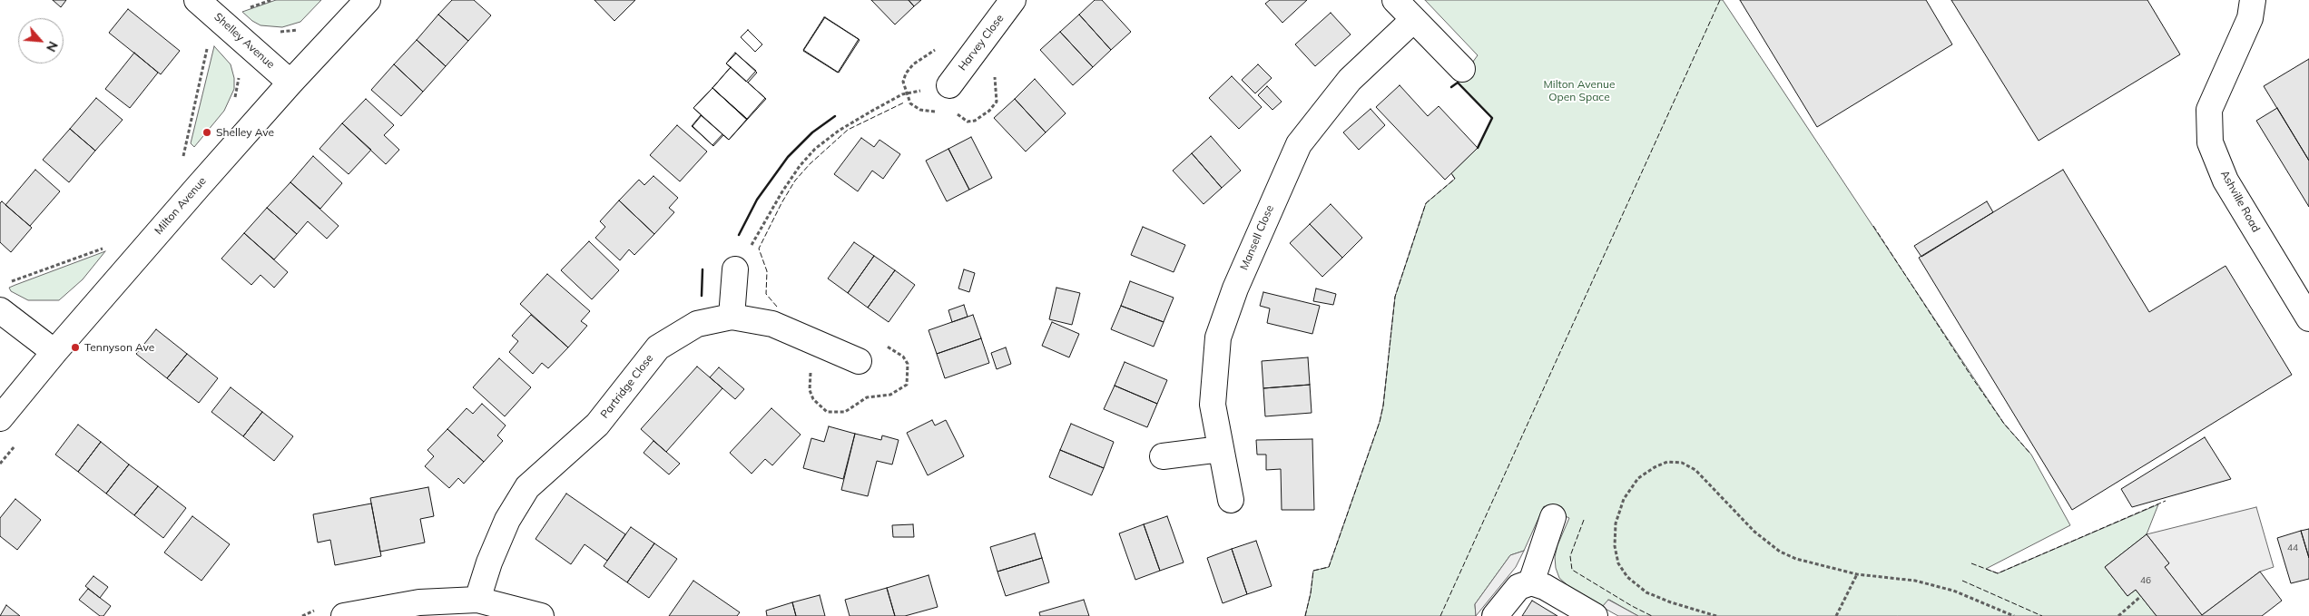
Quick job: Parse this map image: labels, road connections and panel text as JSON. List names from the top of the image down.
{
  "streets": {
    "street": [
      "Shelley Avenue",
      "Harvey Close",
      "Ashville Road",
      "Milton Avenue",
      "Mansell Close",
      "Partridge Close"
    ]
  },
  "crossings": [
    ["Shelley Avenue", "Milton Avenue"]
  ],
  "parks": ["Milton Avenue Open Space"],
  "places": ["Shelley Ave", "Tennyson Ave"],
  "house_numbers": ["44", "46"],
  "north": "bottom right"
}
